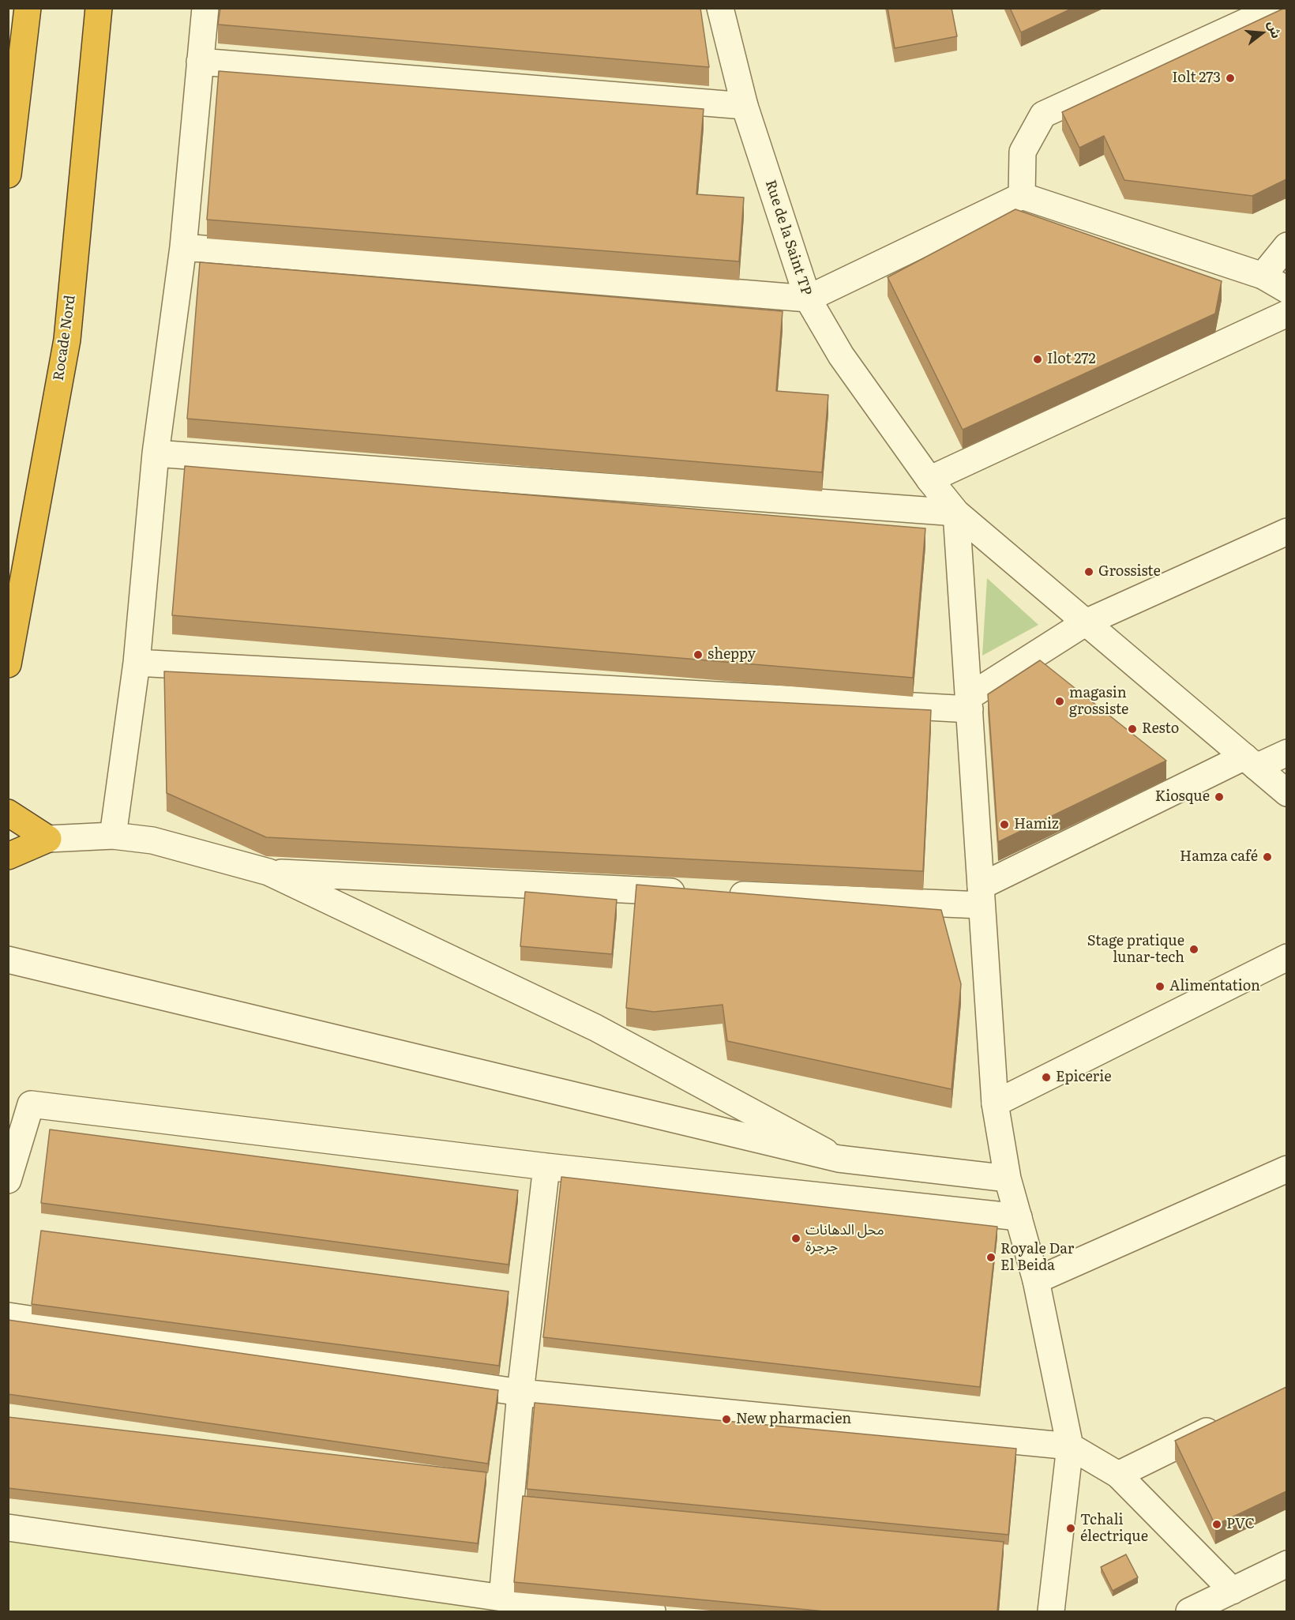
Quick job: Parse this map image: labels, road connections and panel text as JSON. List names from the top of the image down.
{
  "streets": {
    "highway": ["Rocade Nord"],
    "street": ["Rue de la Saint TP"]
  },
  "places": [
    "Iolt 273",
    "Ilot 272",
    "Grossiste",
    "sheppy",
    "magasin grossiste",
    "Resto",
    "Kiosque",
    "Hamiz",
    "Hamza café",
    "Stage pratique lunar-tech",
    "Alimentation",
    "Epicerie",
    "محل الدهانات جرجرة",
    "Royale Dar El Beida",
    "New pharmacien",
    "PVC",
    "Tchali électrique"
  ],
  "north": "right"
}
